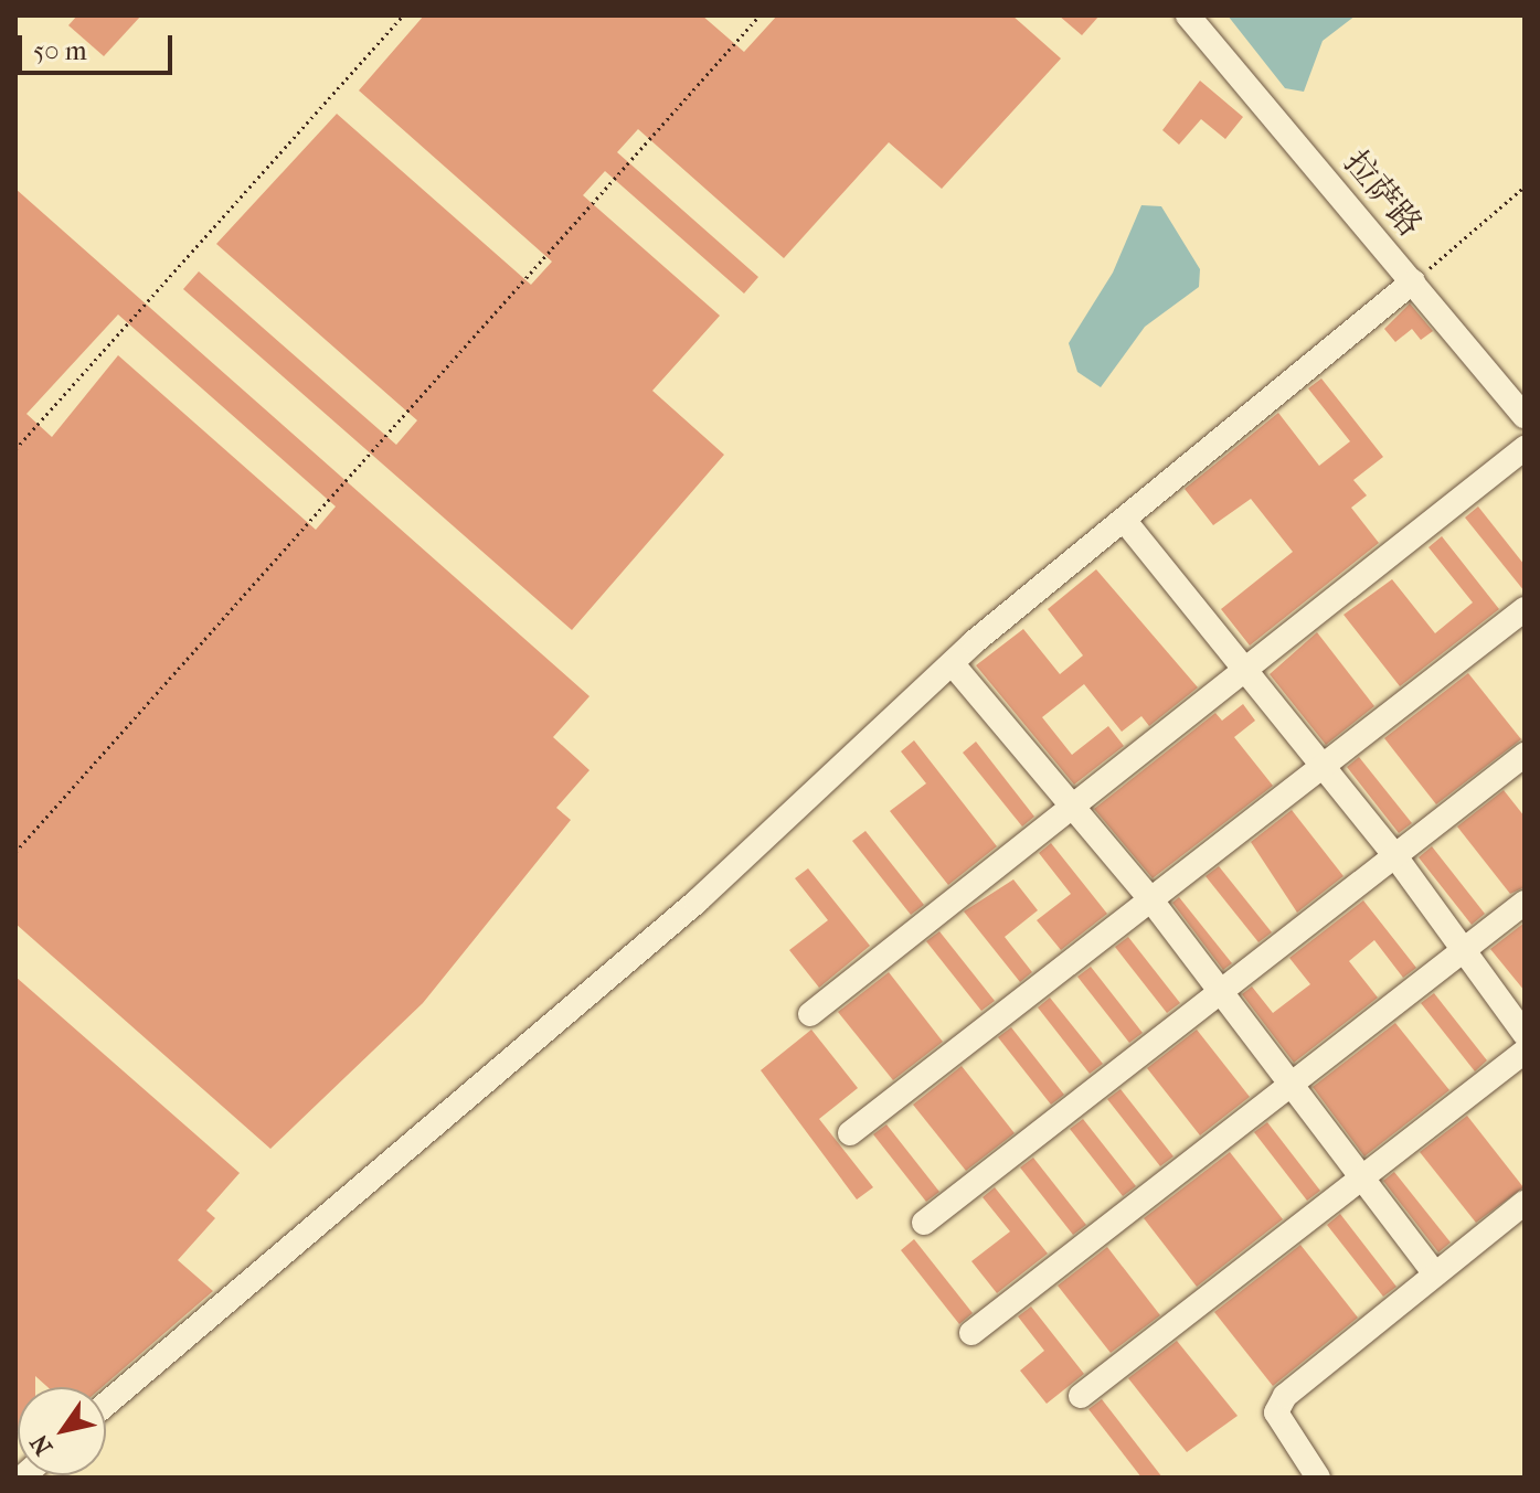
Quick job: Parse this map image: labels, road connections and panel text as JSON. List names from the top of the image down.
{
  "streets": {
    "street": ["拉萨路"]
  },
  "scale_bar": "50 m",
  "north": "bottom left"
}
